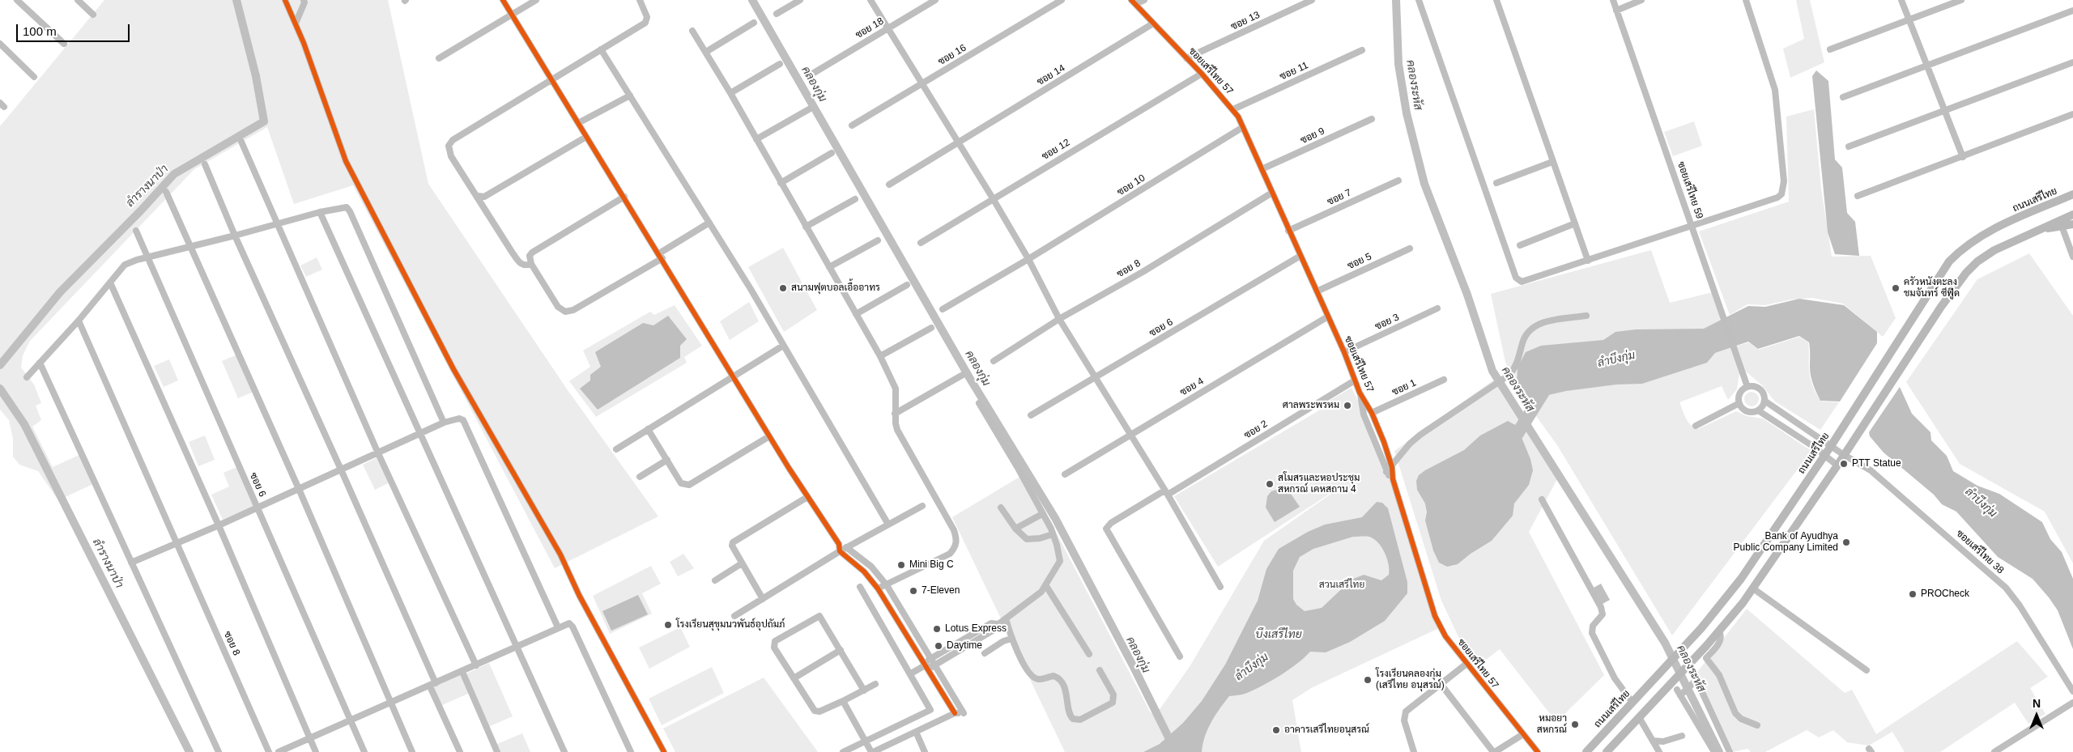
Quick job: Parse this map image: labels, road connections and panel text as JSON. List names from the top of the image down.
{
  "streets": {
    "main road": ["ถนนเสรีไทย"],
    "street": [
      "ซอย 13",
      "ซอย 18",
      "ซอย 16",
      "ซอยเสรีไทย 57",
      "ซอย 11",
      "ซอย 14",
      "ซอย 9",
      "ซอย 12",
      "ซอย 10",
      "ซอยเสรีไทย 59",
      "ซอย 7",
      "ซอย 5",
      "ซอย 8",
      "ซอย 3",
      "ซอย 6",
      "ซอย 4",
      "ซอย 1",
      "ซอย 2",
      "ซอยเสรีไทย 38"
    ]
  },
  "crossings": [
    ["ซอย 13", "ซอยเสรีไทย 57"],
    ["ซอยเสรีไทย 57", "ซอย 11"],
    ["ซอยเสรีไทย 57", "ซอย 14"],
    ["ซอยเสรีไทย 57", "ซอย 9"],
    ["ซอยเสรีไทย 57", "ซอย 12"],
    ["ซอยเสรีไทย 57", "ซอย 10"],
    ["ซอยเสรีไทย 57", "ซอย 7"],
    ["ซอยเสรีไทย 57", "ซอย 5"],
    ["ซอยเสรีไทย 57", "ซอย 8"],
    ["ซอยเสรีไทย 57", "ซอย 3"],
    ["ซอยเสรีไทย 57", "ซอย 6"],
    ["ซอยเสรีไทย 57", "ซอย 4"],
    ["ซอยเสรีไทย 57", "ซอย 1"],
    ["ซอยเสรีไทย 57", "ซอย 2"],
    ["ถนนเสรีไทย", "ซอยเสรีไทย 38"]
  ],
  "water": [
    "คลองกุ่ม",
    "คลองระหัส",
    "ลำรางนาป่า",
    "ลำบึงกุ่ม",
    "บึงเสรีไทย"
  ],
  "parks": ["สวนเสรีไทย"],
  "places": [
    "สนามฟุตบอลเอื้ออาทร",
    "ครัวหนังตะลุง ชมจันทร์ ซีฟู๊ด",
    "ศาลพระพรหม",
    "PTT Statue",
    "สโมสรและหอประชุม สหกรณ์ เคหสถาน 4",
    "Bank of Ayudhya Public Company Limited",
    "Mini Big C",
    "7-Eleven",
    "PROCheck",
    "โรงเรียนสุขุมนวพันธ์อุปถัมภ์",
    "Lotus Express",
    "Daytime",
    "โรงเรียนคลองกุ่ม (เสรีไทย อนุสรณ์)",
    "หมอยา สหกรณ์",
    "อาคารเสรีไทยอนุสรณ์"
  ],
  "scale_bar": "100 m",
  "north": "top"
}
